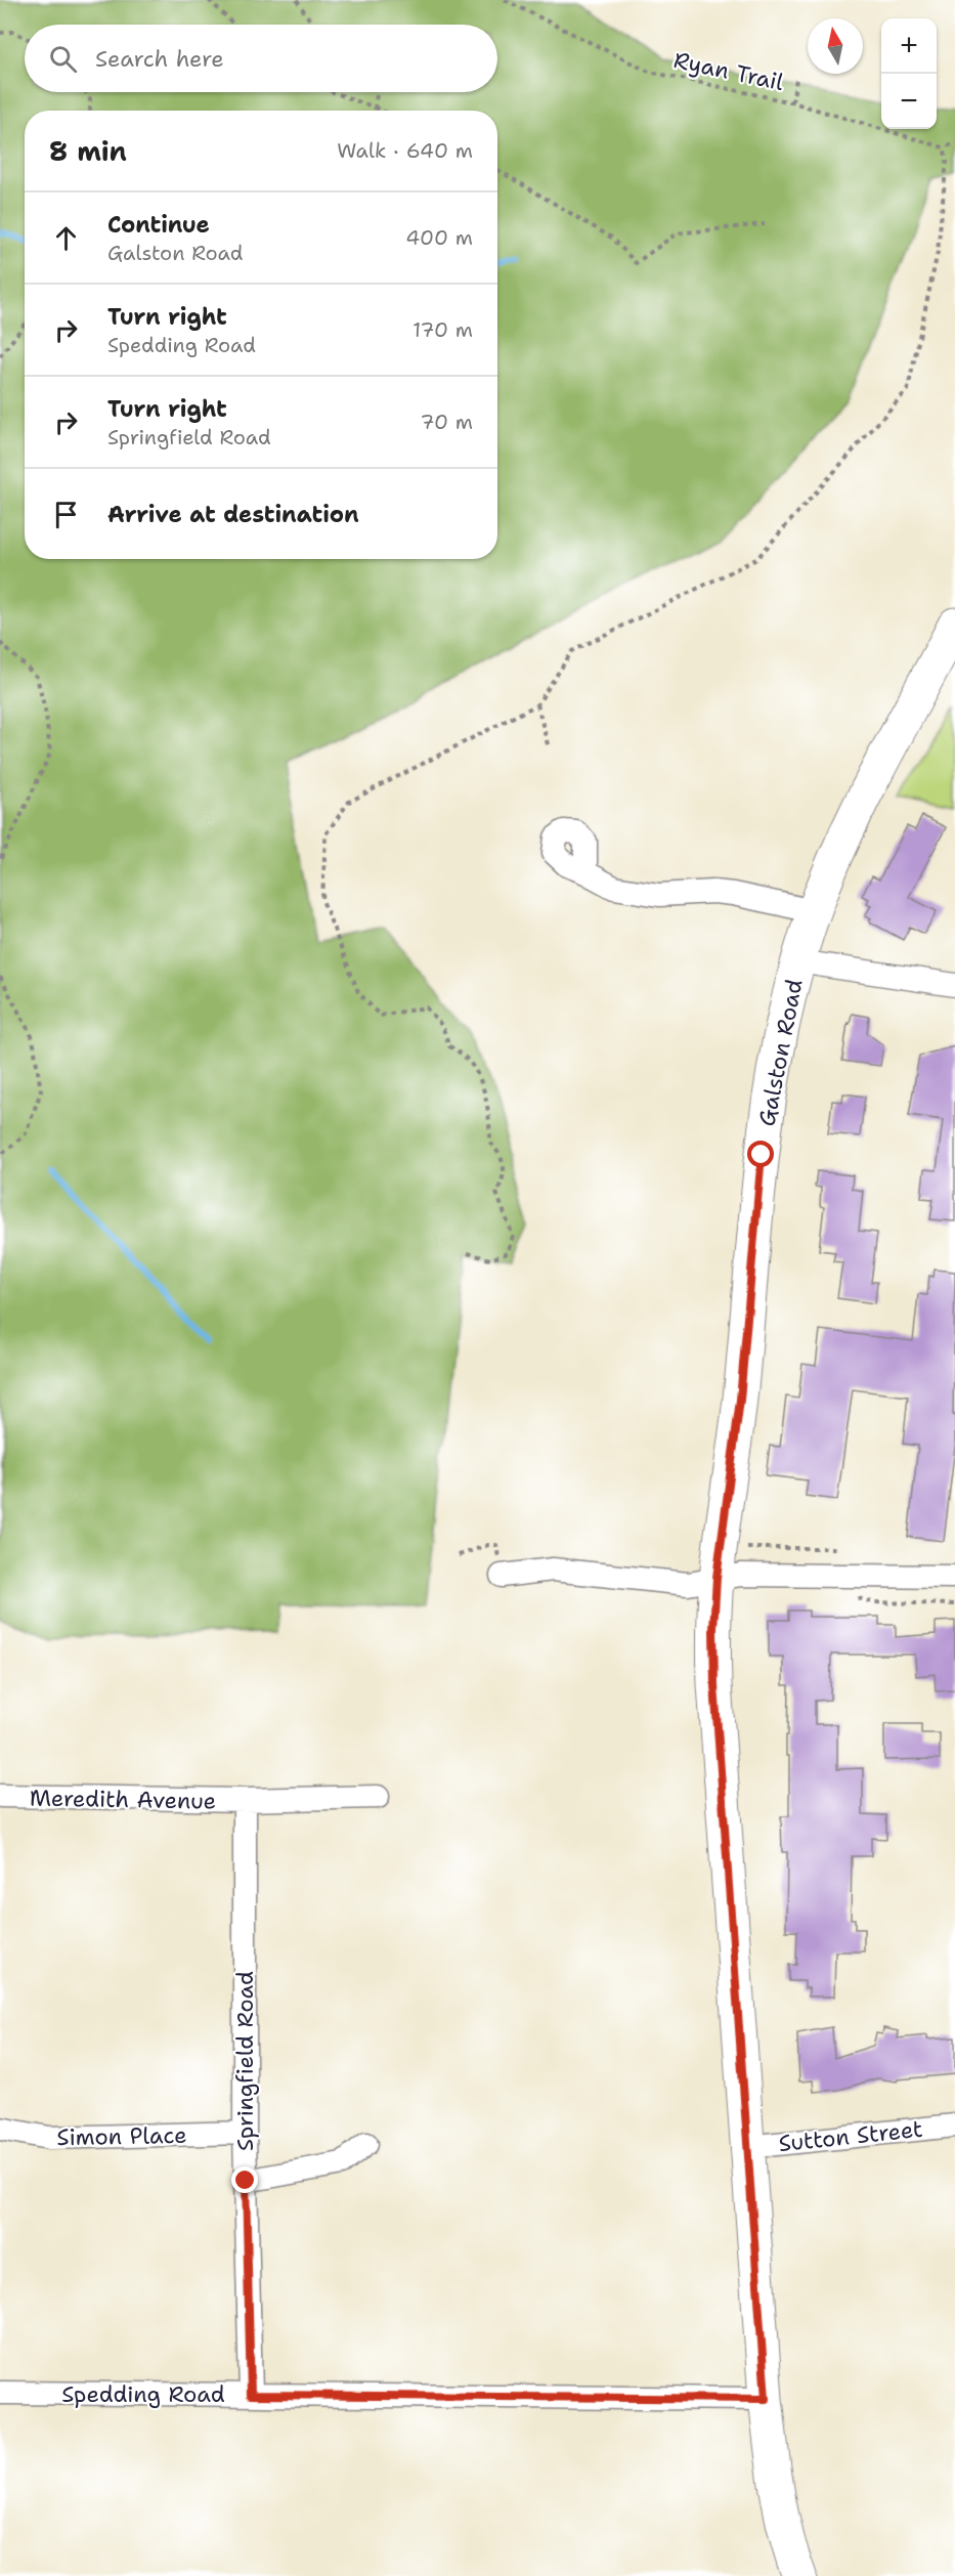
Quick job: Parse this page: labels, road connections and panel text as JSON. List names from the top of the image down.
{
  "streets": {
    "main road": ["Galston Road"],
    "street": [
      "Meredith Avenue",
      "Springfield Road",
      "Simon Place",
      "Sutton Street",
      "Spedding Road"
    ],
    "path": ["Ryan Trail"]
  },
  "crossings": [
    ["Galston Road", "Sutton Street"],
    ["Galston Road", "Spedding Road"],
    ["Meredith Avenue", "Springfield Road"],
    ["Springfield Road", "Simon Place"],
    ["Springfield Road", "Spedding Road"]
  ],
  "north": "top",
  "page": {
    "map_buttons": ["+", "−"],
    "search": "Search here",
    "heading": ["8 min", "Walk · 640 m"],
    "list": [
      ["Continue", "Galston Road", "400 m"],
      ["Turn right", "Spedding Road", "170 m"],
      ["Turn right", "Springfield Road", "70 m"],
      "Arrive at destination"
    ]
  }
}
